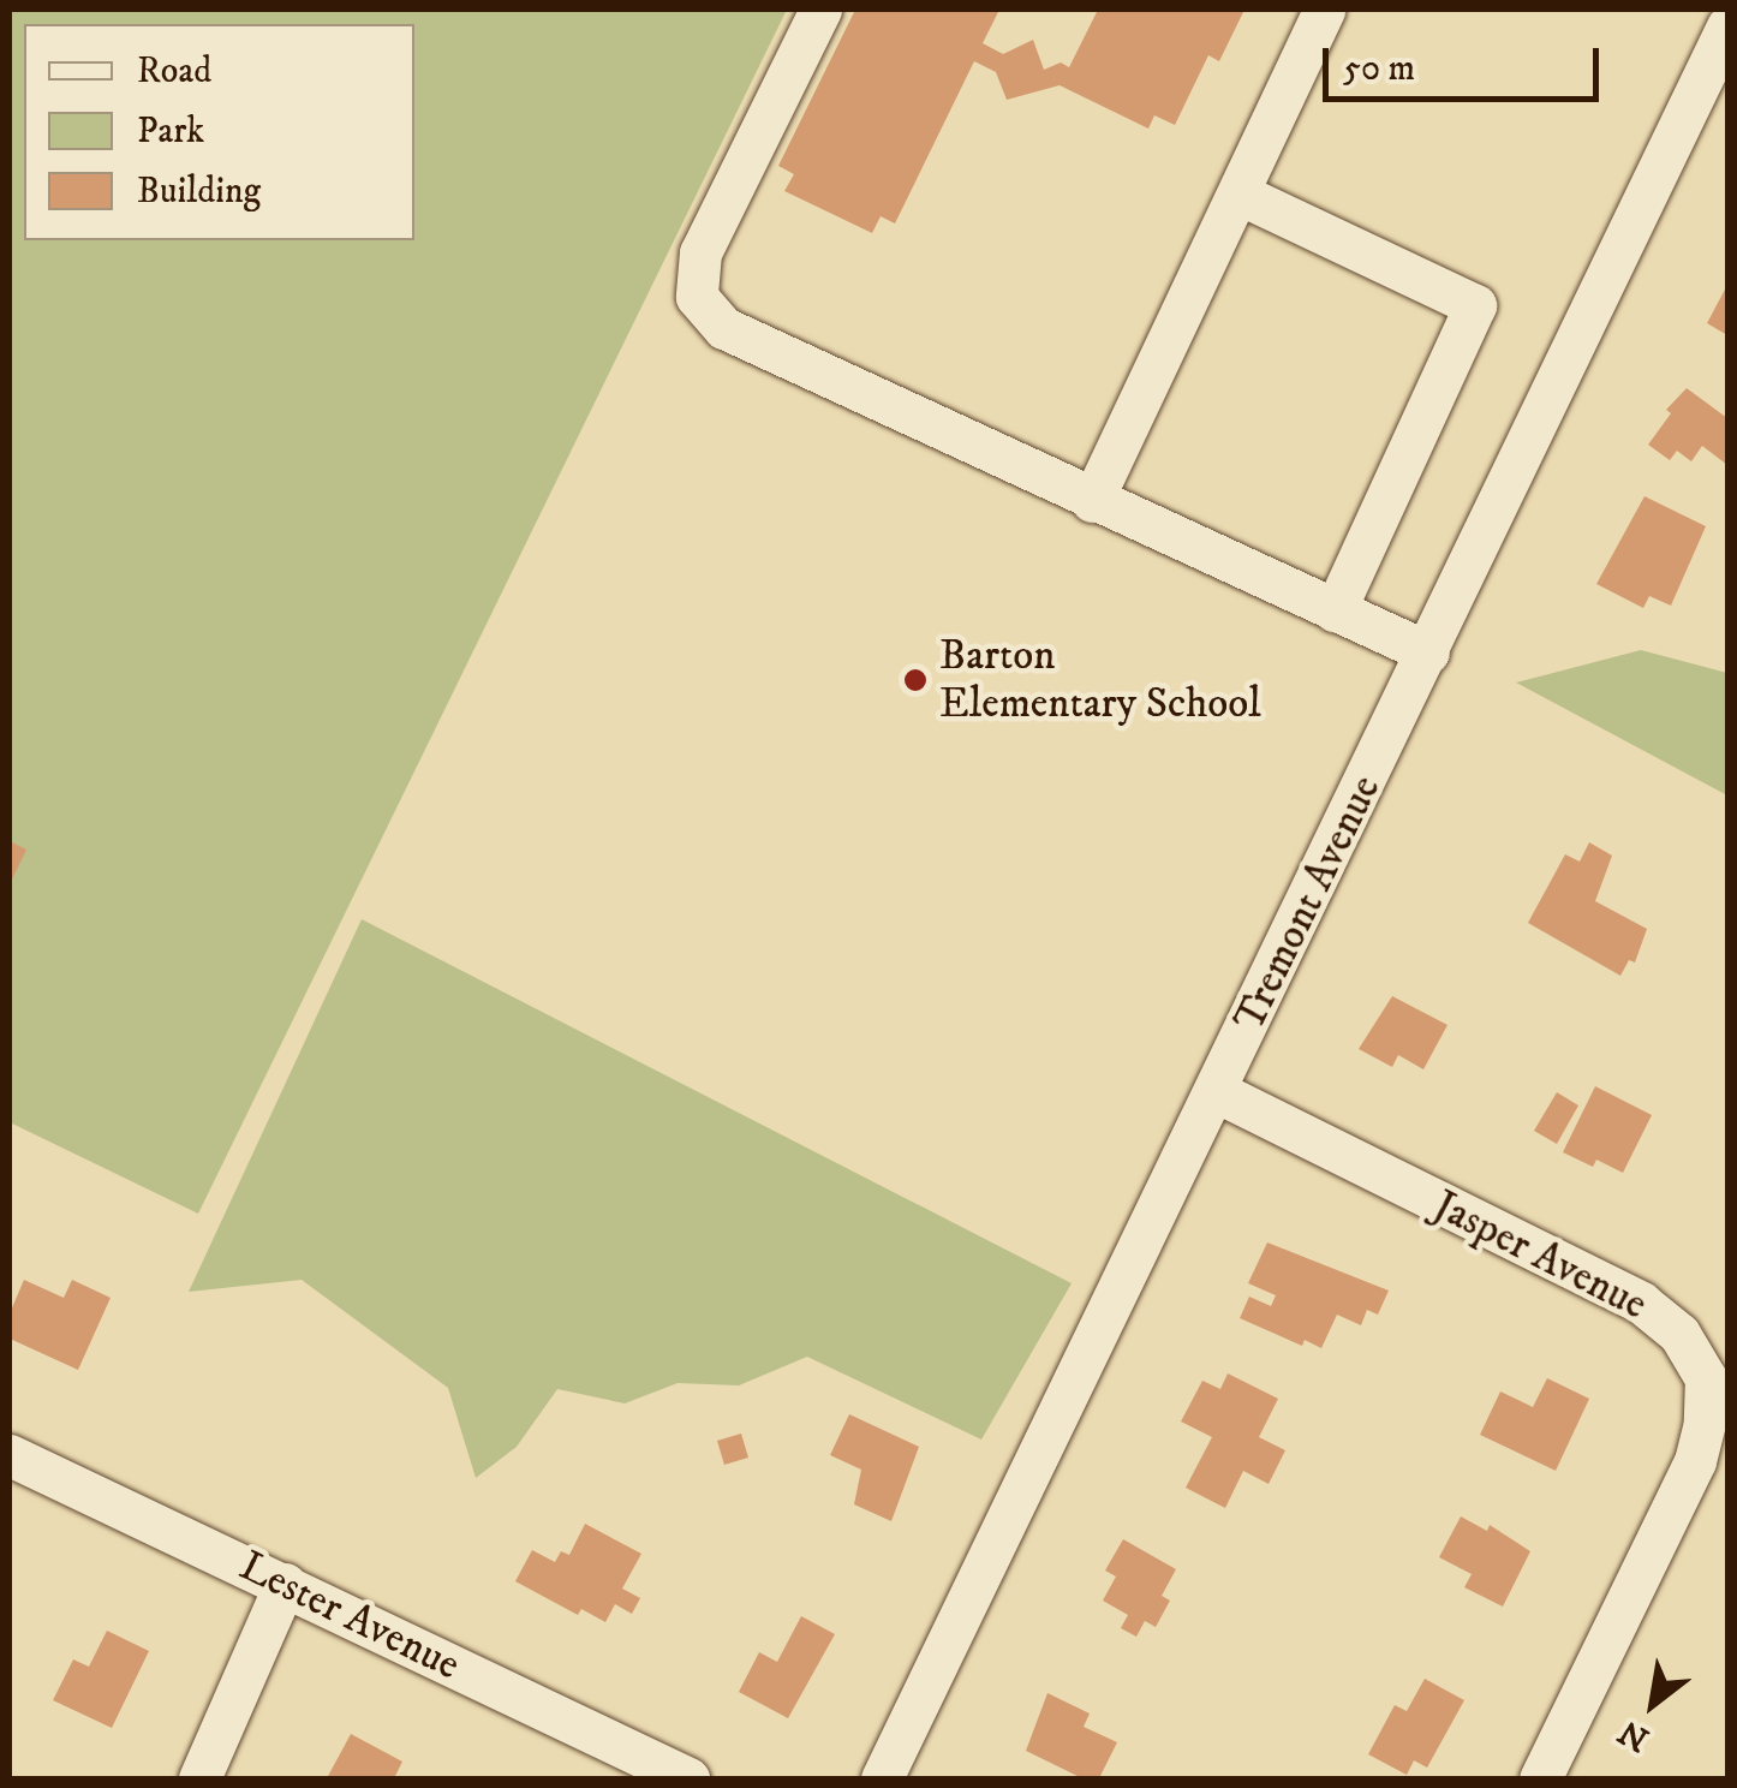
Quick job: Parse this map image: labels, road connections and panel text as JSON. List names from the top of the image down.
{
  "streets": {
    "street": ["Tremont Avenue", "Jasper Avenue", "Lester Avenue"]
  },
  "crossings": [
    ["Tremont Avenue", "Jasper Avenue"]
  ],
  "places": ["Barton Elementary School"],
  "legend": ["Road", "Park", "Building"],
  "scale_bar": "50 m",
  "north": "bottom left"
}
